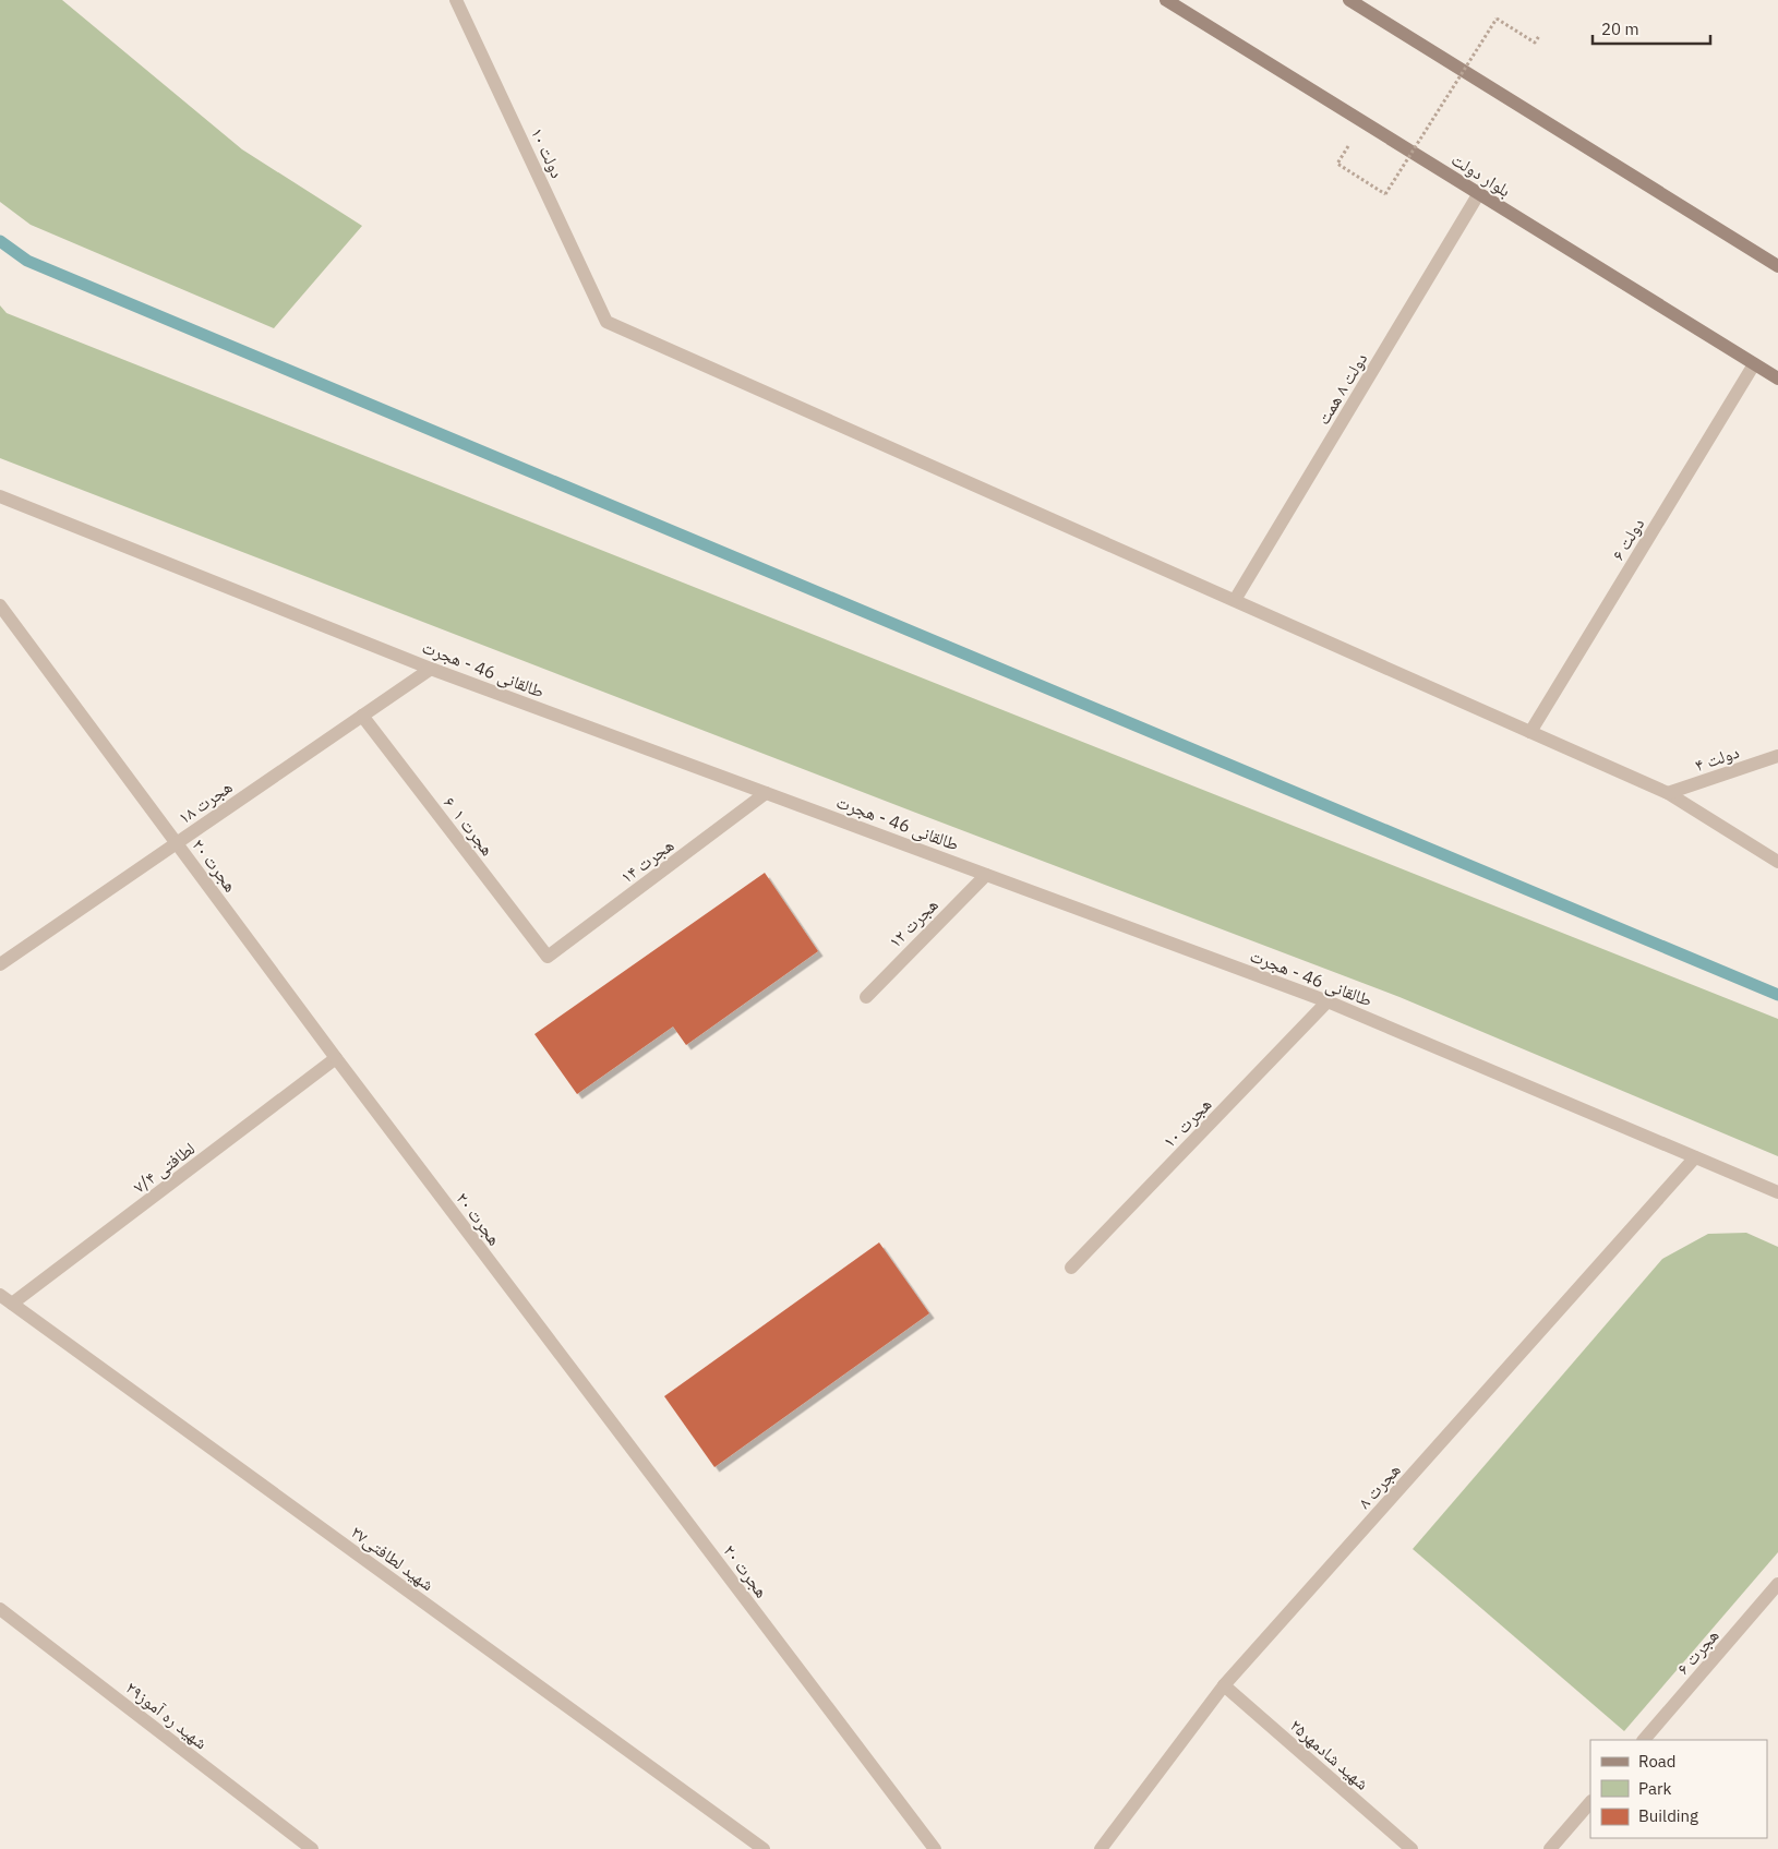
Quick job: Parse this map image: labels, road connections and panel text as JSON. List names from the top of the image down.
{
  "streets": {
    "main road": ["بلوار دولت"],
    "street": [
      "دولت ۱۰",
      "دولت ۸ همت",
      "دولت ۶",
      "طالقانی 46 - هجرت",
      "دولت ۴",
      "هجرت ۱۸",
      "هجرت ۱ ‍ ۶",
      "هجرت ۱۴",
      "هجرت ۲۰",
      "هجرت ۱۲",
      "هجرت ۱۰",
      "لطافتی ۷/۴",
      "هجرت ۸",
      "شهید لطافتی۲۷",
      "هجرت ۶",
      "شهید ره آموز۲۹",
      "شهید شادمهر۲۵"
    ]
  },
  "crossings": [
    ["دولت ۱۰", "دولت ۸ همت"],
    ["بلوار دولت", "دولت ۸ همت"],
    ["بلوار دولت", "دولت ۶"],
    ["طالقانی 46 - هجرت", "هجرت ۱۸"],
    ["طالقانی 46 - هجرت", "هجرت ۱۴"],
    ["طالقانی 46 - هجرت", "هجرت ۱۲"],
    ["طالقانی 46 - هجرت", "هجرت ۱۰"],
    ["طالقانی 46 - هجرت", "هجرت ۸"],
    ["هجرت ۱۸", "هجرت ۱ ‍ ۶"],
    ["هجرت ۱۸", "هجرت ۲۰"],
    ["هجرت ۱ ‍ ۶", "هجرت ۱۴"],
    ["هجرت ۲۰", "لطافتی ۷/۴"],
    ["لطافتی ۷/۴", "شهید لطافتی۲۷"],
    ["هجرت ۸", "شهید شادمهر۲۵"]
  ],
  "legend": ["Road", "Park", "Building"],
  "scale_bar": "20 m"
}
